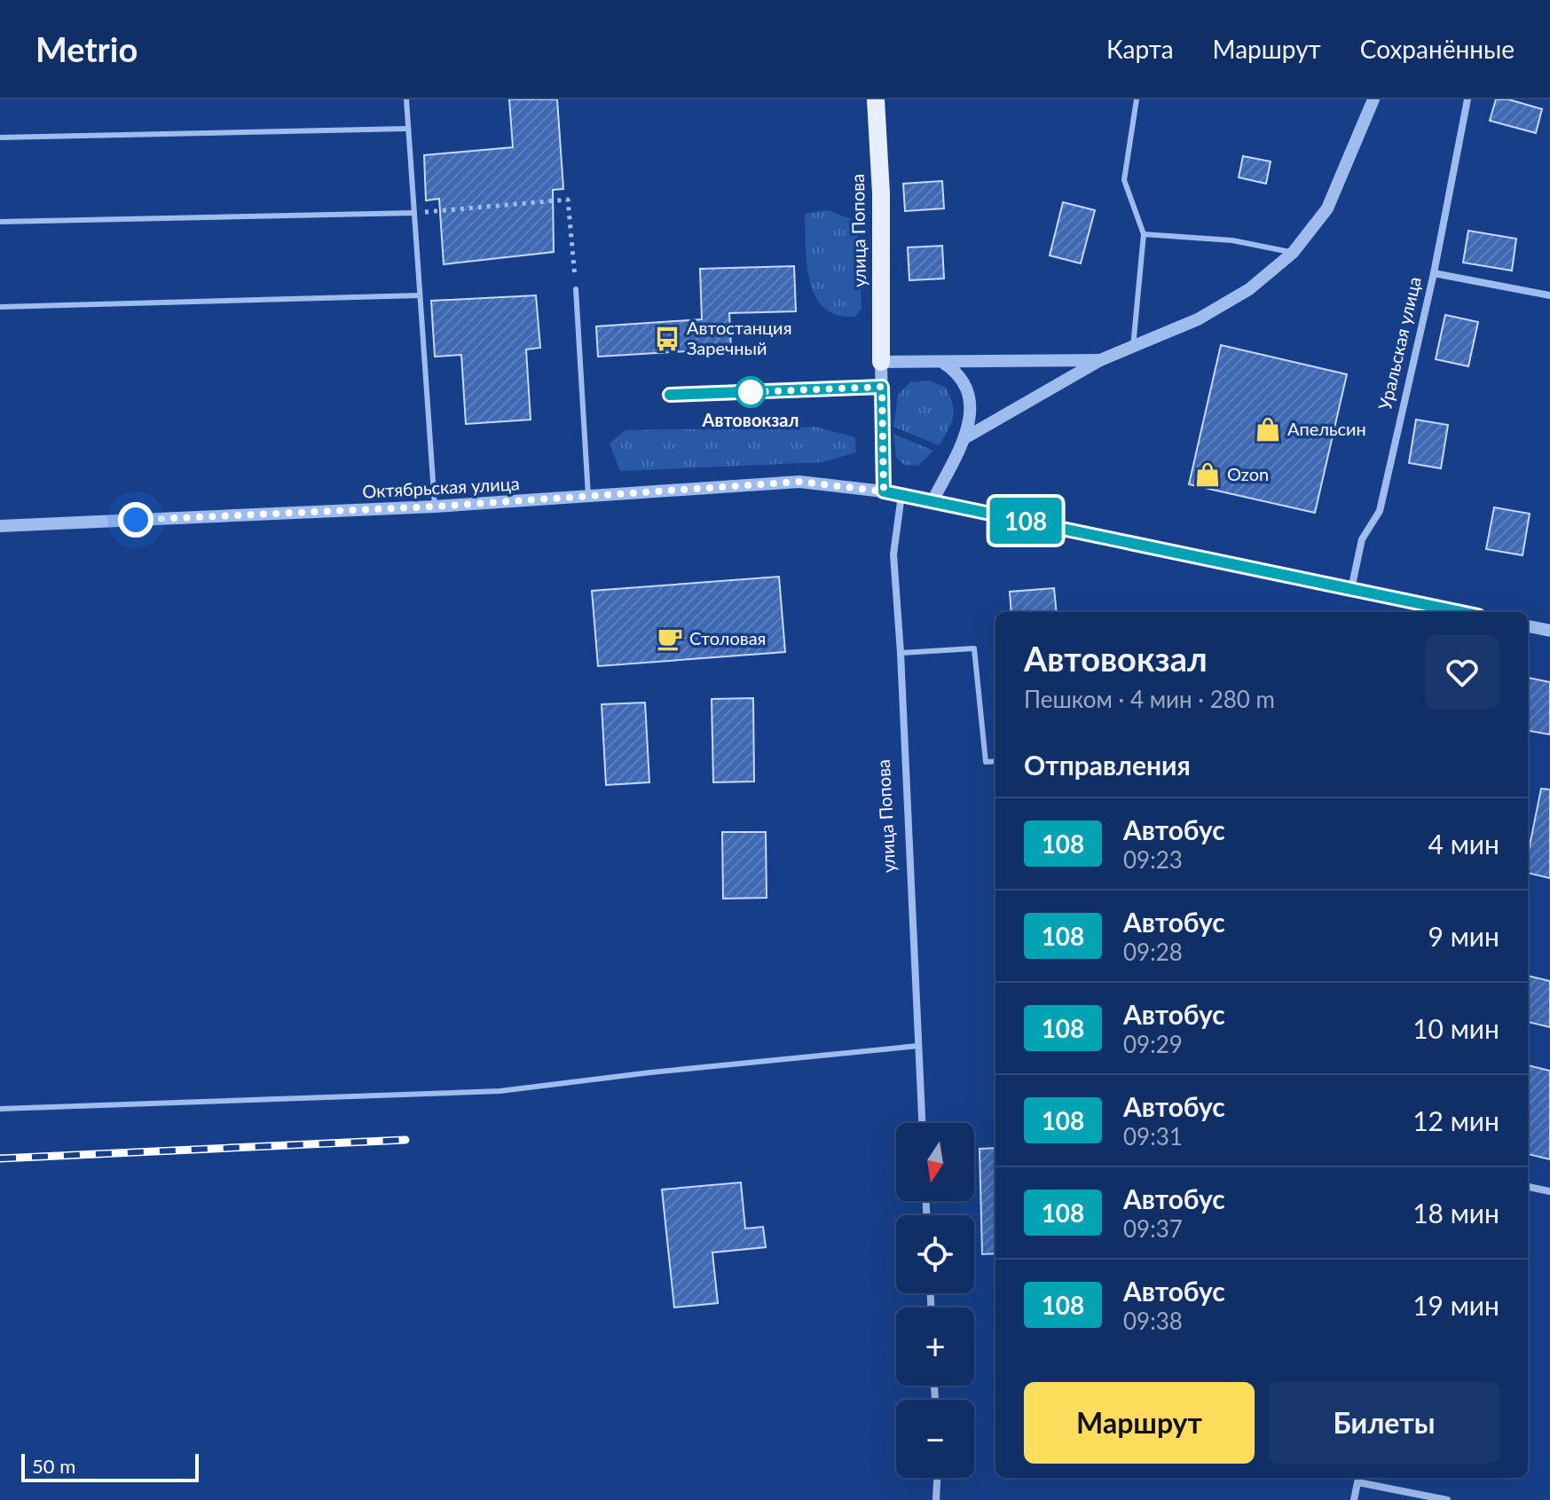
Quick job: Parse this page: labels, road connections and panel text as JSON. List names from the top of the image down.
{
  "streets": {
    "main road": ["улица Попова"],
    "street": ["Уральская улица", "Октябрьская улица"]
  },
  "crossings": [
    ["улица Попова", "Октябрьская улица"]
  ],
  "places": {
    "bus stop": ["Автостанция Заречный"],
    "other": ["Автовокзал"],
    "shop": ["Апельсин", "Ozon"],
    "cafe": ["Столовая"]
  },
  "lines": ["bus line 108"],
  "scale_bar": "50 m",
  "north": "bottom",
  "page": {
    "header": "Metrio",
    "nav": ["Карта", "Маршрут", "Сохранённые"],
    "on_map": "108",
    "heading": [
      ["Автовокзал", "Пешком · 4 мин · 280 m"],
      "Отправления"
    ],
    "list": [
      {
        "mark": "108",
        "name": "Автобус",
        "note": "09:23",
        "value": "4 мин"
      },
      {
        "mark": "108",
        "name": "Автобус",
        "note": "09:28",
        "value": "9 мин"
      },
      {
        "mark": "108",
        "name": "Автобус",
        "note": "09:29",
        "value": "10 мин"
      },
      {
        "mark": "108",
        "name": "Автобус",
        "note": "09:31",
        "value": "12 мин"
      },
      {
        "mark": "108",
        "name": "Автобус",
        "note": "09:37",
        "value": "18 мин"
      },
      {
        "mark": "108",
        "name": "Автобус",
        "note": "09:38",
        "value": "19 мин"
      }
    ],
    "map_buttons": ["+", "−"],
    "buttons": ["Маршрут", "Билеты"],
    "scale": "50 m"
  }
}
